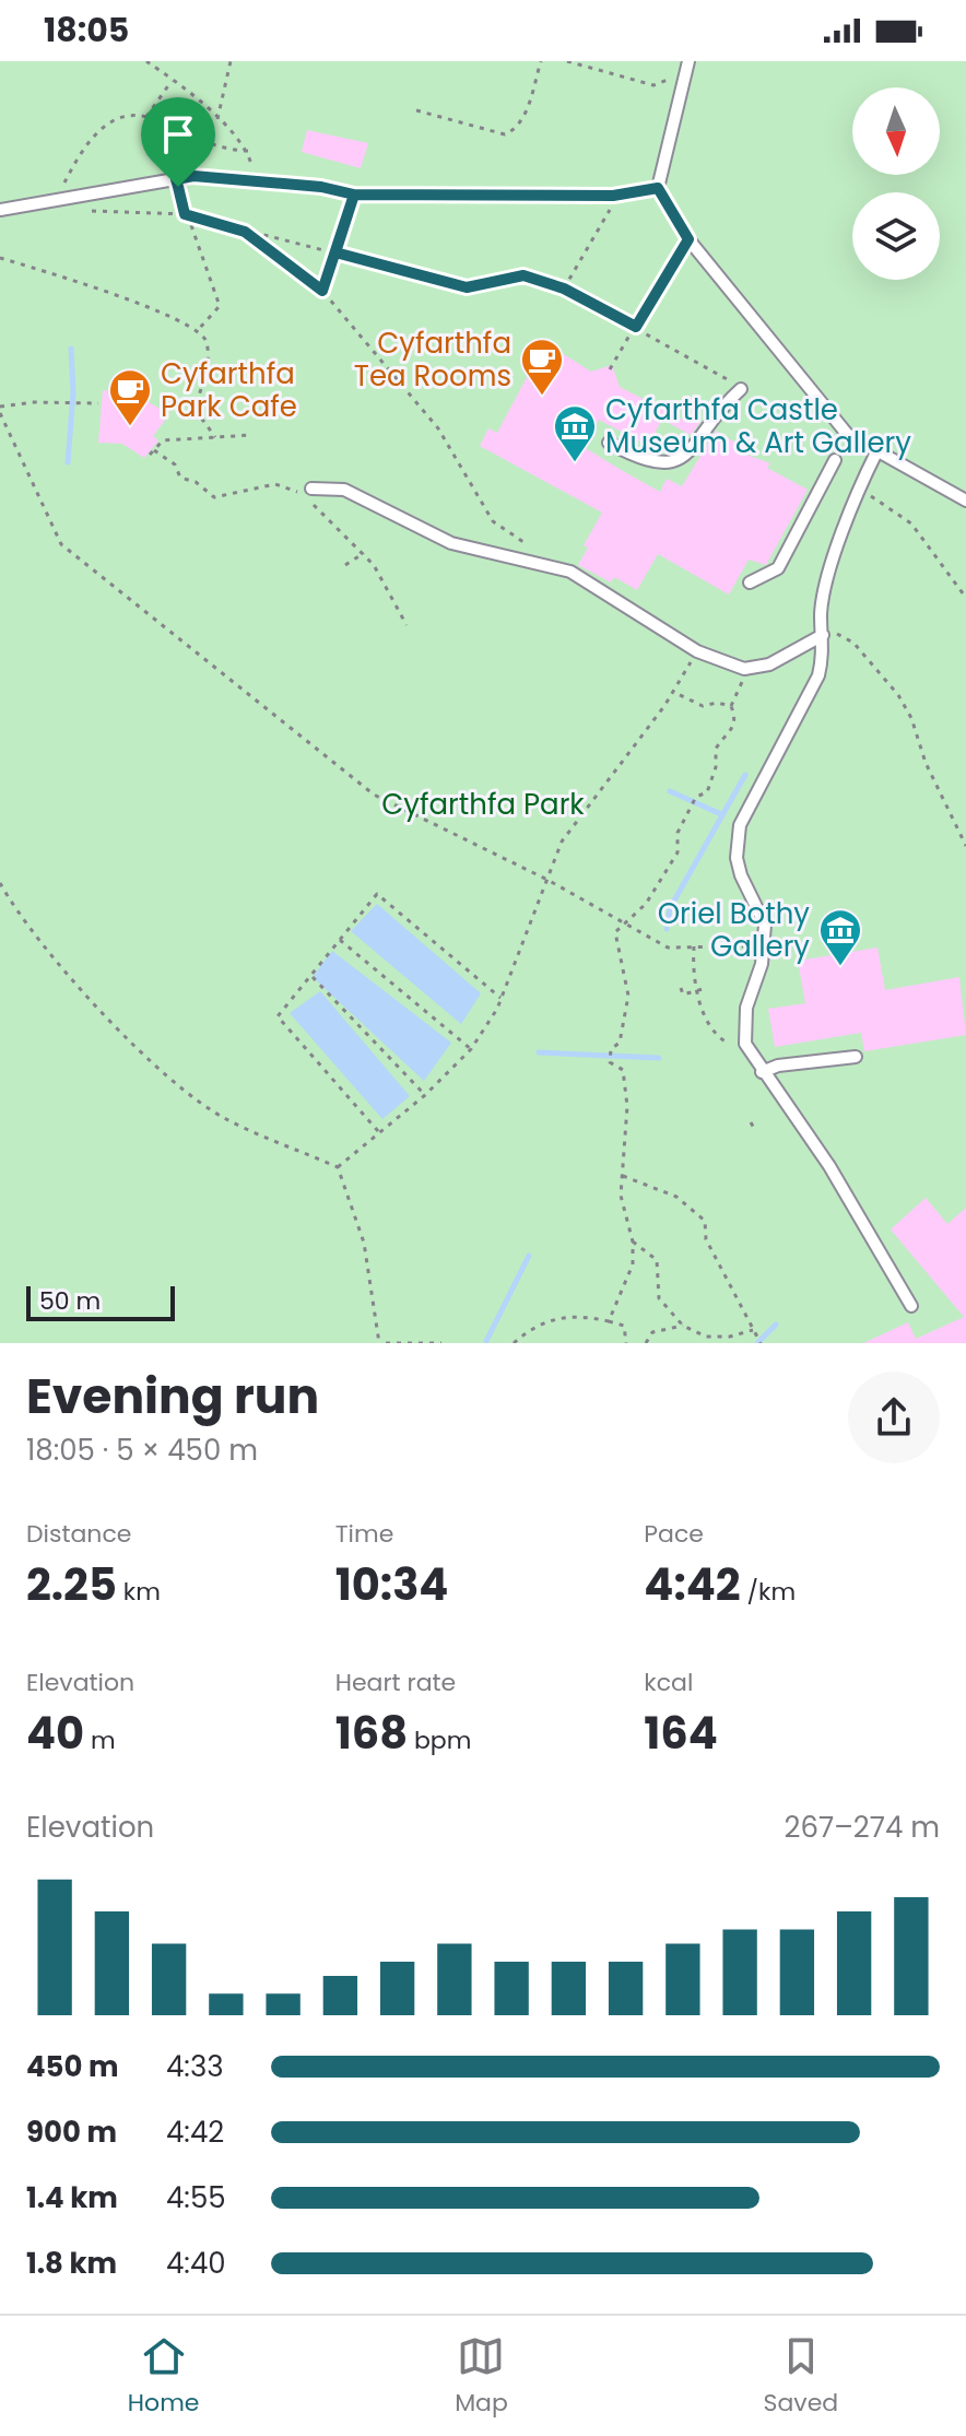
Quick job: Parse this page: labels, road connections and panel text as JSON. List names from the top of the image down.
{
  "parks": ["Cyfarthfa Park"],
  "places": {
    "cafe": ["Cyfarthfa Tea Rooms", "Cyfarthfa Park Cafe"],
    "museum": ["Cyfarthfa Castle Museum & Art Gallery", "Oriel Bothy Gallery"]
  },
  "scale_bar": "50 m",
  "north": "bottom",
  "page": {
    "status": "18:05",
    "scale": "50 m",
    "heading": ["Evening run", "18:05 · 5 × 450 m"],
    "stats": [
      ["Distance", "2.25 km"],
      ["Time", "10:34"],
      ["Pace", "4:42 /km"],
      ["Elevation", "40 m"],
      ["Heart rate", "168 bpm"],
      ["kcal", "164"]
    ],
    "chart": ["Elevation", "267–274 m"],
    "list": [
      {
        "name": "450 m",
        "note": "4:33"
      },
      {
        "name": "900 m",
        "note": "4:42"
      },
      {
        "name": "1.4 km",
        "note": "4:55"
      },
      {
        "name": "1.8 km",
        "note": "4:40"
      }
    ],
    "tabs": ["Home", "Map", "Saved"]
  }
}
